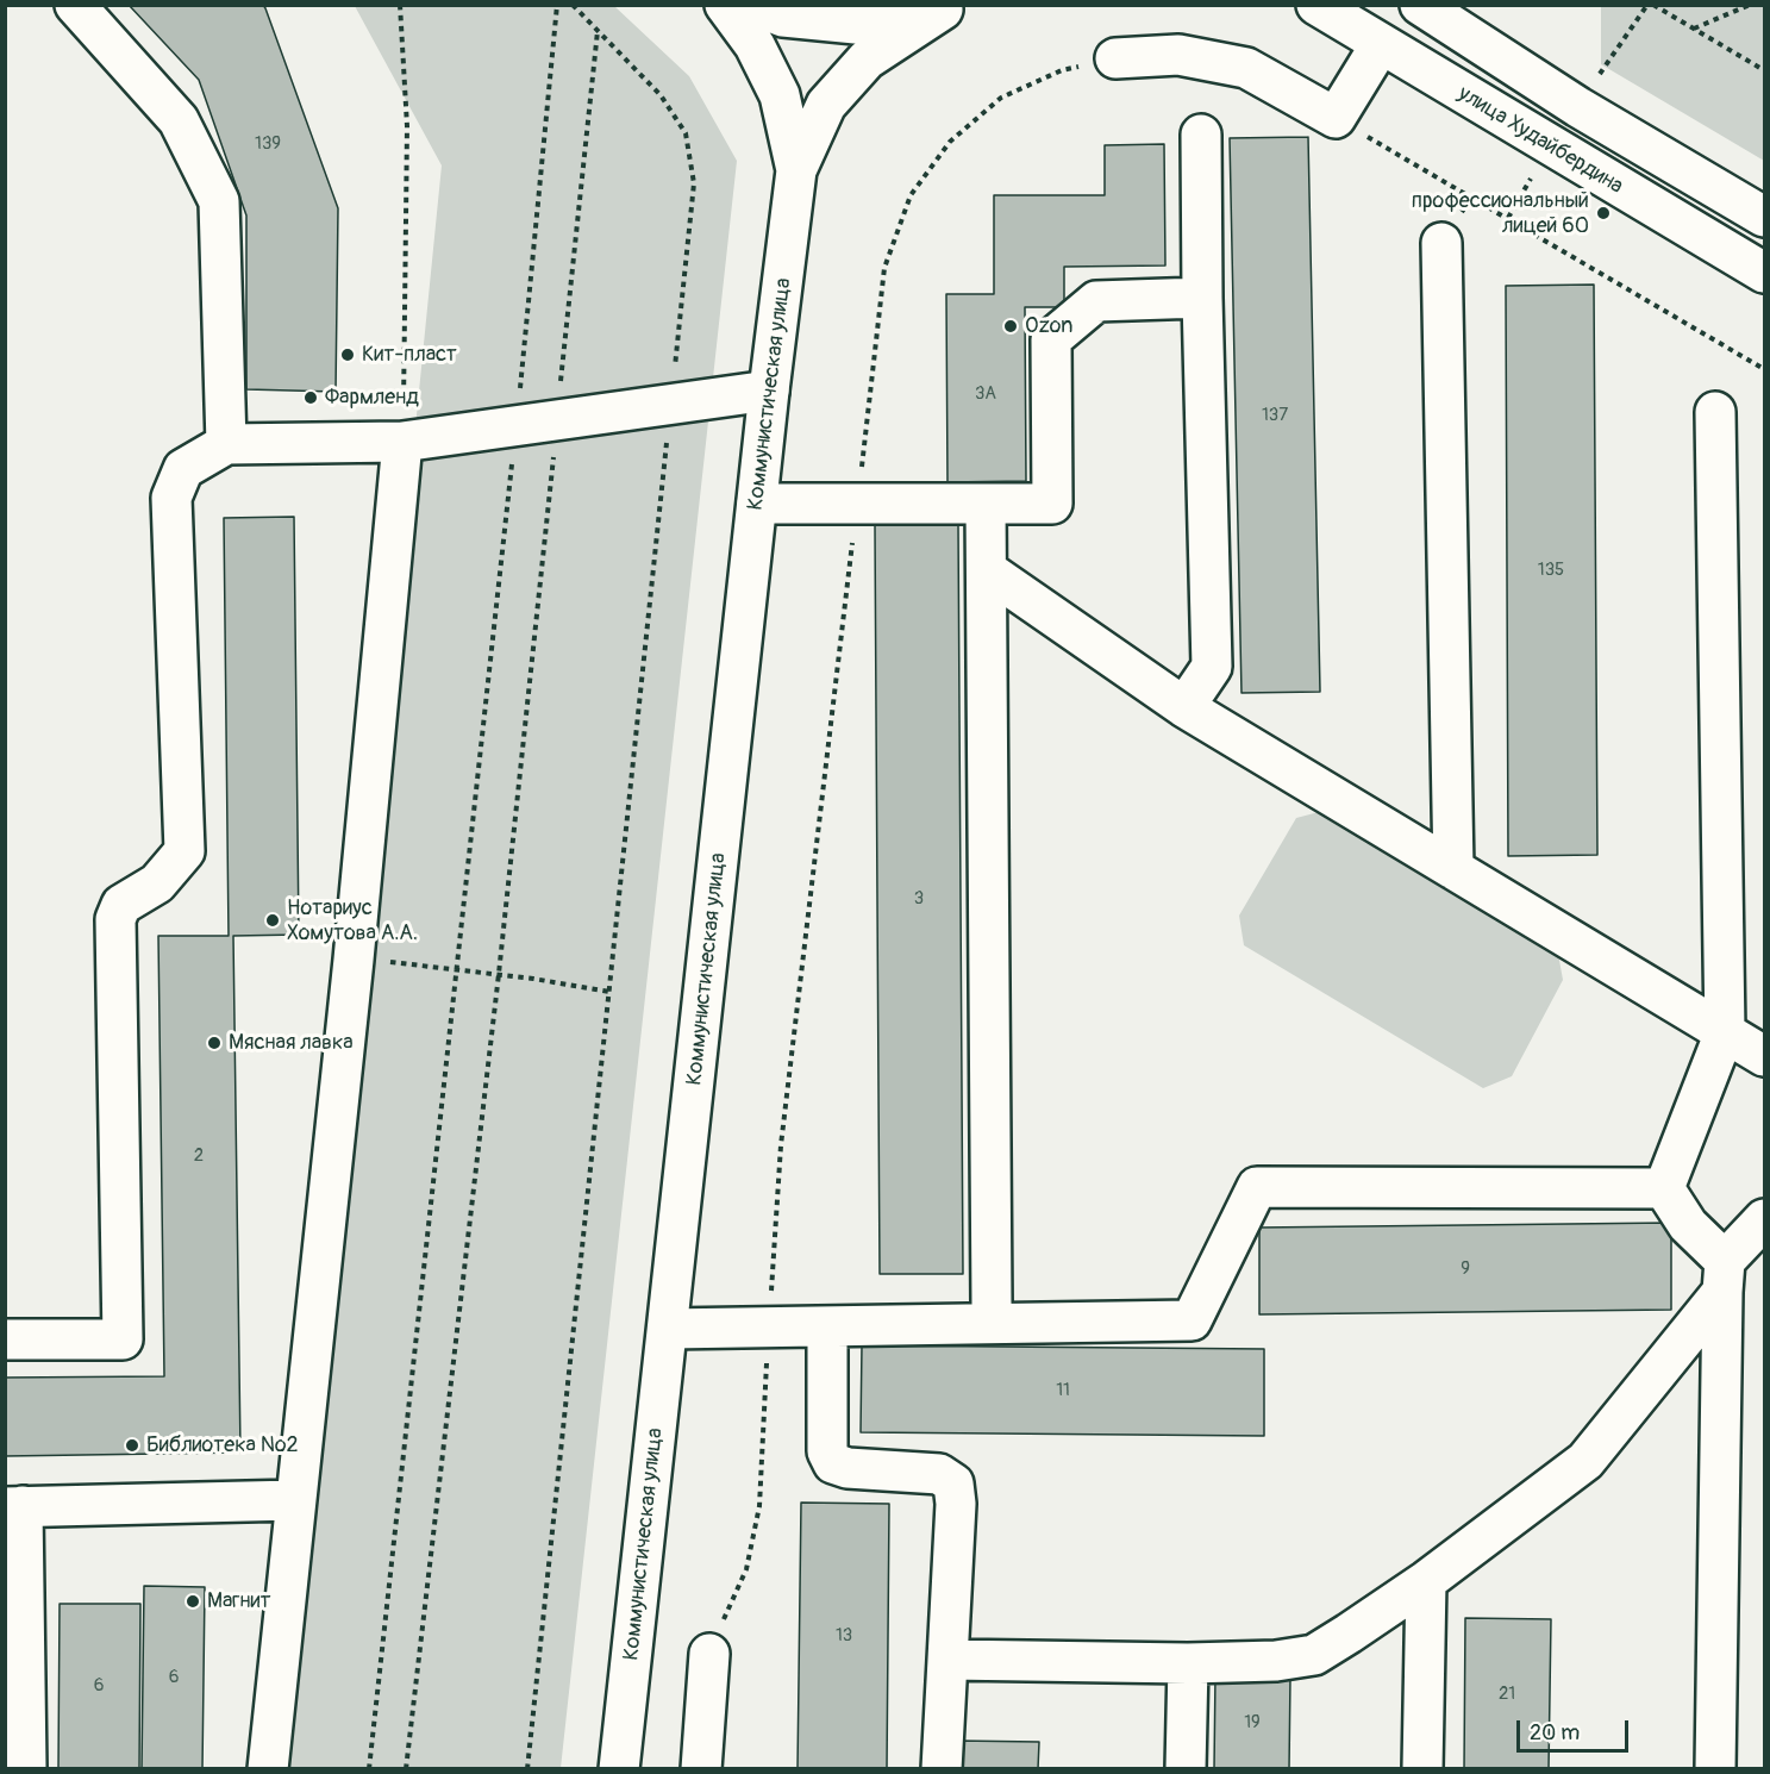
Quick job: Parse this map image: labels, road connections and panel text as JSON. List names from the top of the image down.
{
  "streets": {
    "main road": ["улица Худайбердина", "Коммунистическая улица"]
  },
  "places": [
    "профессиональный лицей 60",
    "Ozon",
    "Кит-пласт",
    "Фармленд",
    "Нотариус Хомутова А.А.",
    "Мясная лавка",
    "Библиотека №2",
    "Магнит"
  ],
  "house_numbers": [
    "139",
    "3А",
    "137",
    "135",
    "3",
    "2",
    "9",
    "11",
    "13",
    "6",
    "6",
    "21",
    "19"
  ],
  "scale_bar": "20 m"
}
